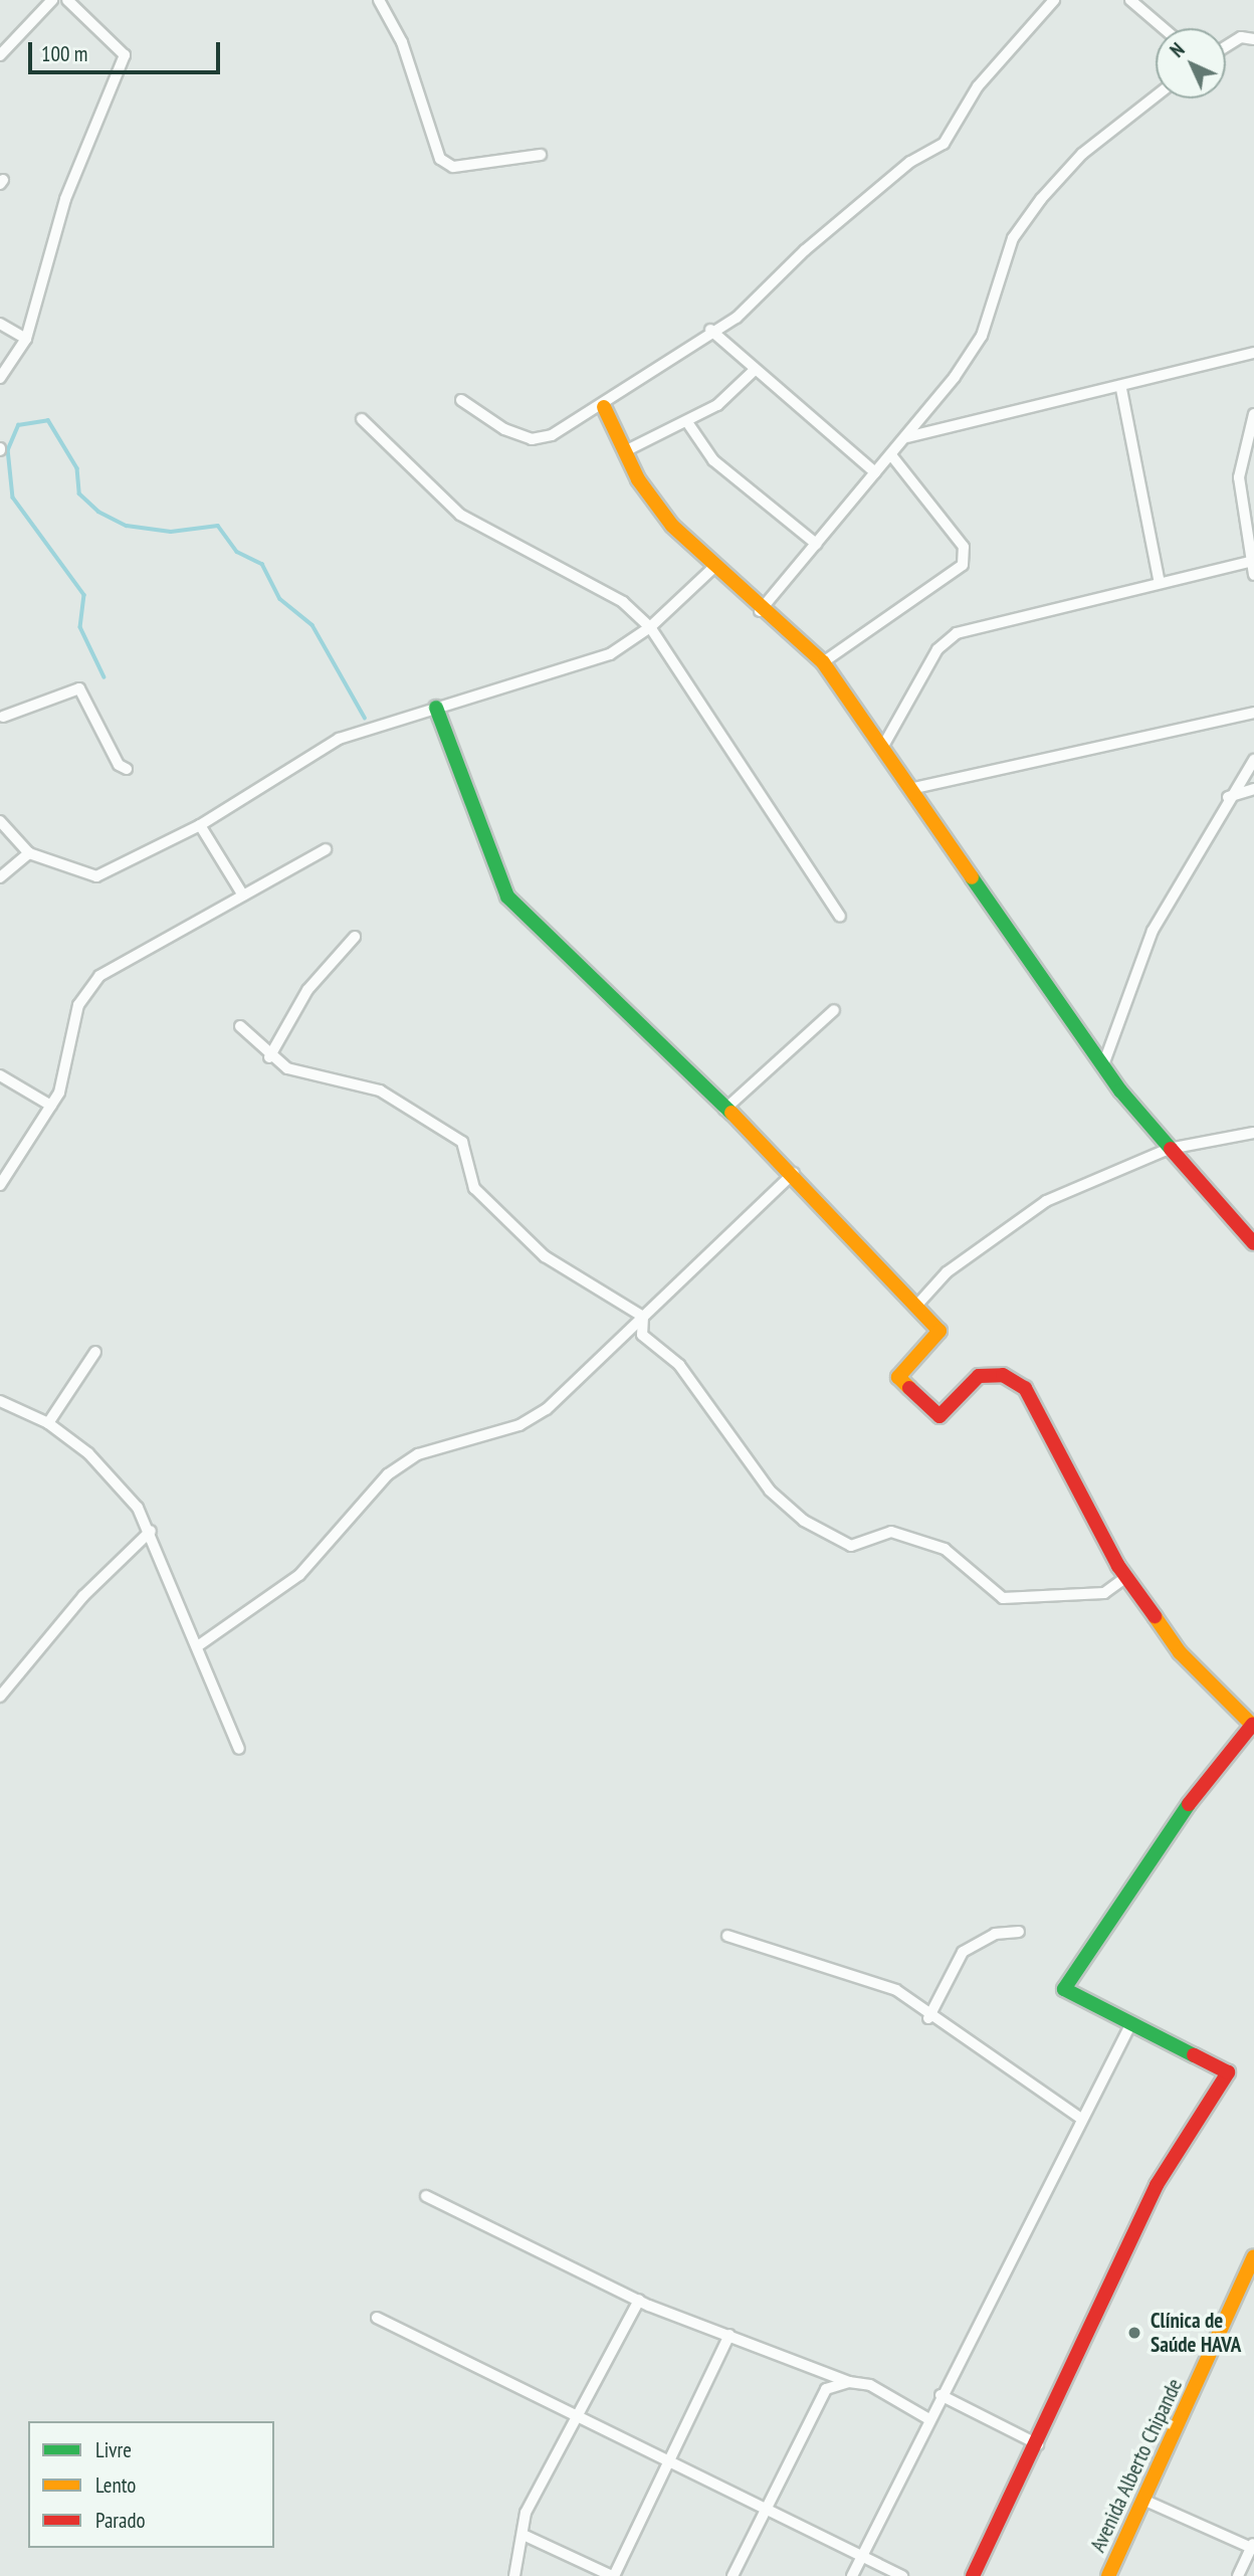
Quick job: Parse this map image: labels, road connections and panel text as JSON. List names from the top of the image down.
{
  "streets": {
    "street": ["Avenida Alberto Chipande"]
  },
  "places": ["Clínica de Saúde HAVA"],
  "legend": ["Livre", "Lento", "Parado"],
  "scale_bar": "100 m",
  "north": "top left"
}
